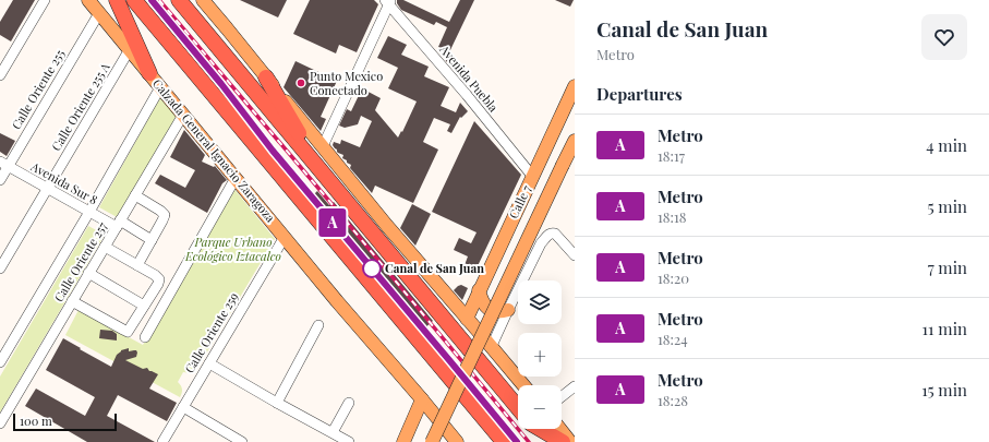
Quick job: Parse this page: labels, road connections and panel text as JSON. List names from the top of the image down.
{
  "streets": {
    "main road": ["Calzada General Ignacio Zaragoza", "Calle 7"],
    "street": [
      "Avenida Puebla",
      "Calle Oriente 255",
      "Calle Oriente 255 A",
      "Avenida Sur 8",
      "Calle Oriente 257",
      "Calle Oriente 259"
    ]
  },
  "crossings": [
    ["Avenida Puebla", "Calle 7"],
    ["Calle Oriente 255", "Calzada General Ignacio Zaragoza"],
    ["Calle Oriente 255", "Avenida Sur 8"],
    ["Calle Oriente 255 A", "Calzada General Ignacio Zaragoza"],
    ["Calle Oriente 255 A", "Avenida Sur 8"],
    ["Calzada General Ignacio Zaragoza", "Calle Oriente 257"],
    ["Calzada General Ignacio Zaragoza", "Calle Oriente 259"],
    ["Avenida Sur 8", "Calle Oriente 257"]
  ],
  "parks": ["Parque Urbano Ecológico Iztacalco"],
  "places": ["Punto Mexico Conectado", "Canal de San Juan"],
  "lines": ["metro line A"],
  "scale_bar": "100 m",
  "page": {
    "on_map": "A",
    "heading": [
      ["Canal de San Juan", "Metro"],
      "Departures"
    ],
    "list": [
      {
        "mark": "A",
        "name": "Metro",
        "note": "18:17",
        "value": "4 min"
      },
      {
        "mark": "A",
        "name": "Metro",
        "note": "18:18",
        "value": "5 min"
      },
      {
        "mark": "A",
        "name": "Metro",
        "note": "18:20",
        "value": "7 min"
      },
      {
        "mark": "A",
        "name": "Metro",
        "note": "18:24",
        "value": "11 min"
      },
      {
        "mark": "A",
        "name": "Metro",
        "note": "18:28",
        "value": "15 min"
      }
    ],
    "map_buttons": ["+", "−"],
    "scale": "100 m"
  }
}
